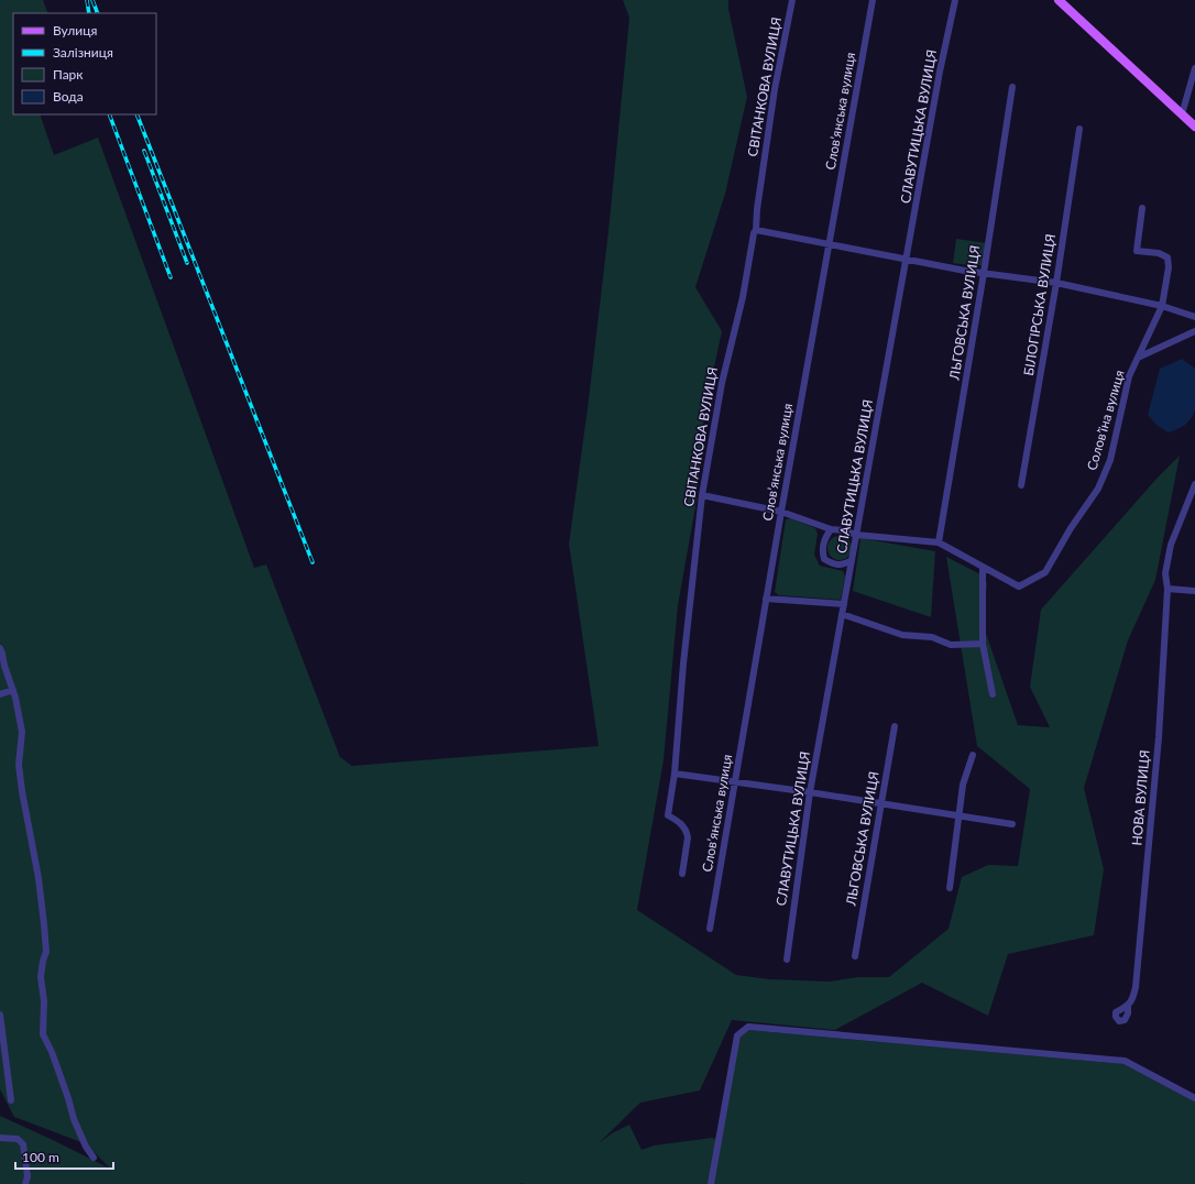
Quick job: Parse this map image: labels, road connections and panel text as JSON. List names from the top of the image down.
{
  "streets": {
    "street": [
      "СВІТАНКОВА ВУЛИЦЯ",
      "Словʼянська вулиця",
      "СЛАВУТИЦЬКА ВУЛИЦЯ",
      "БІЛОГІРСЬКА ВУЛИЦЯ",
      "ЛЬГОВСЬКА ВУЛИЦЯ",
      "Соловʼїна вулиця",
      "НОВА ВУЛИЦЯ"
    ]
  },
  "legend": [
    "Вулиця",
    "Залізниця",
    "Парк",
    "Вода"
  ],
  "scale_bar": "100 m"
}
